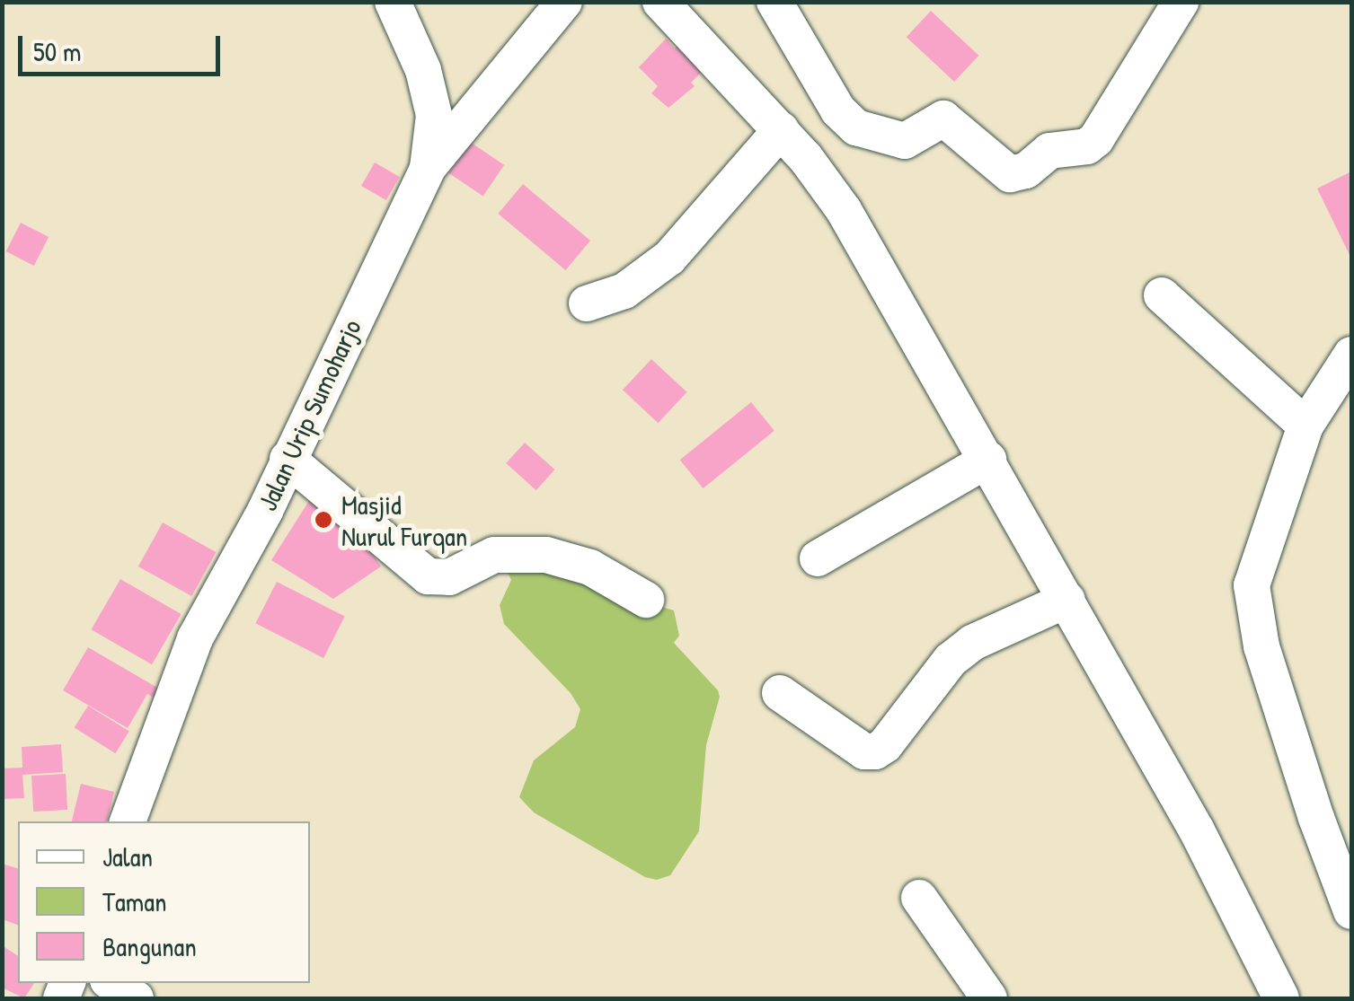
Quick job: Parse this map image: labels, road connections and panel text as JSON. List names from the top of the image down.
{
  "streets": {
    "street": ["Jalan Urip Sumoharjo"]
  },
  "places": ["Masjid Nurul Furqan"],
  "legend": ["Jalan", "Taman", "Bangunan"],
  "scale_bar": "50 m"
}
